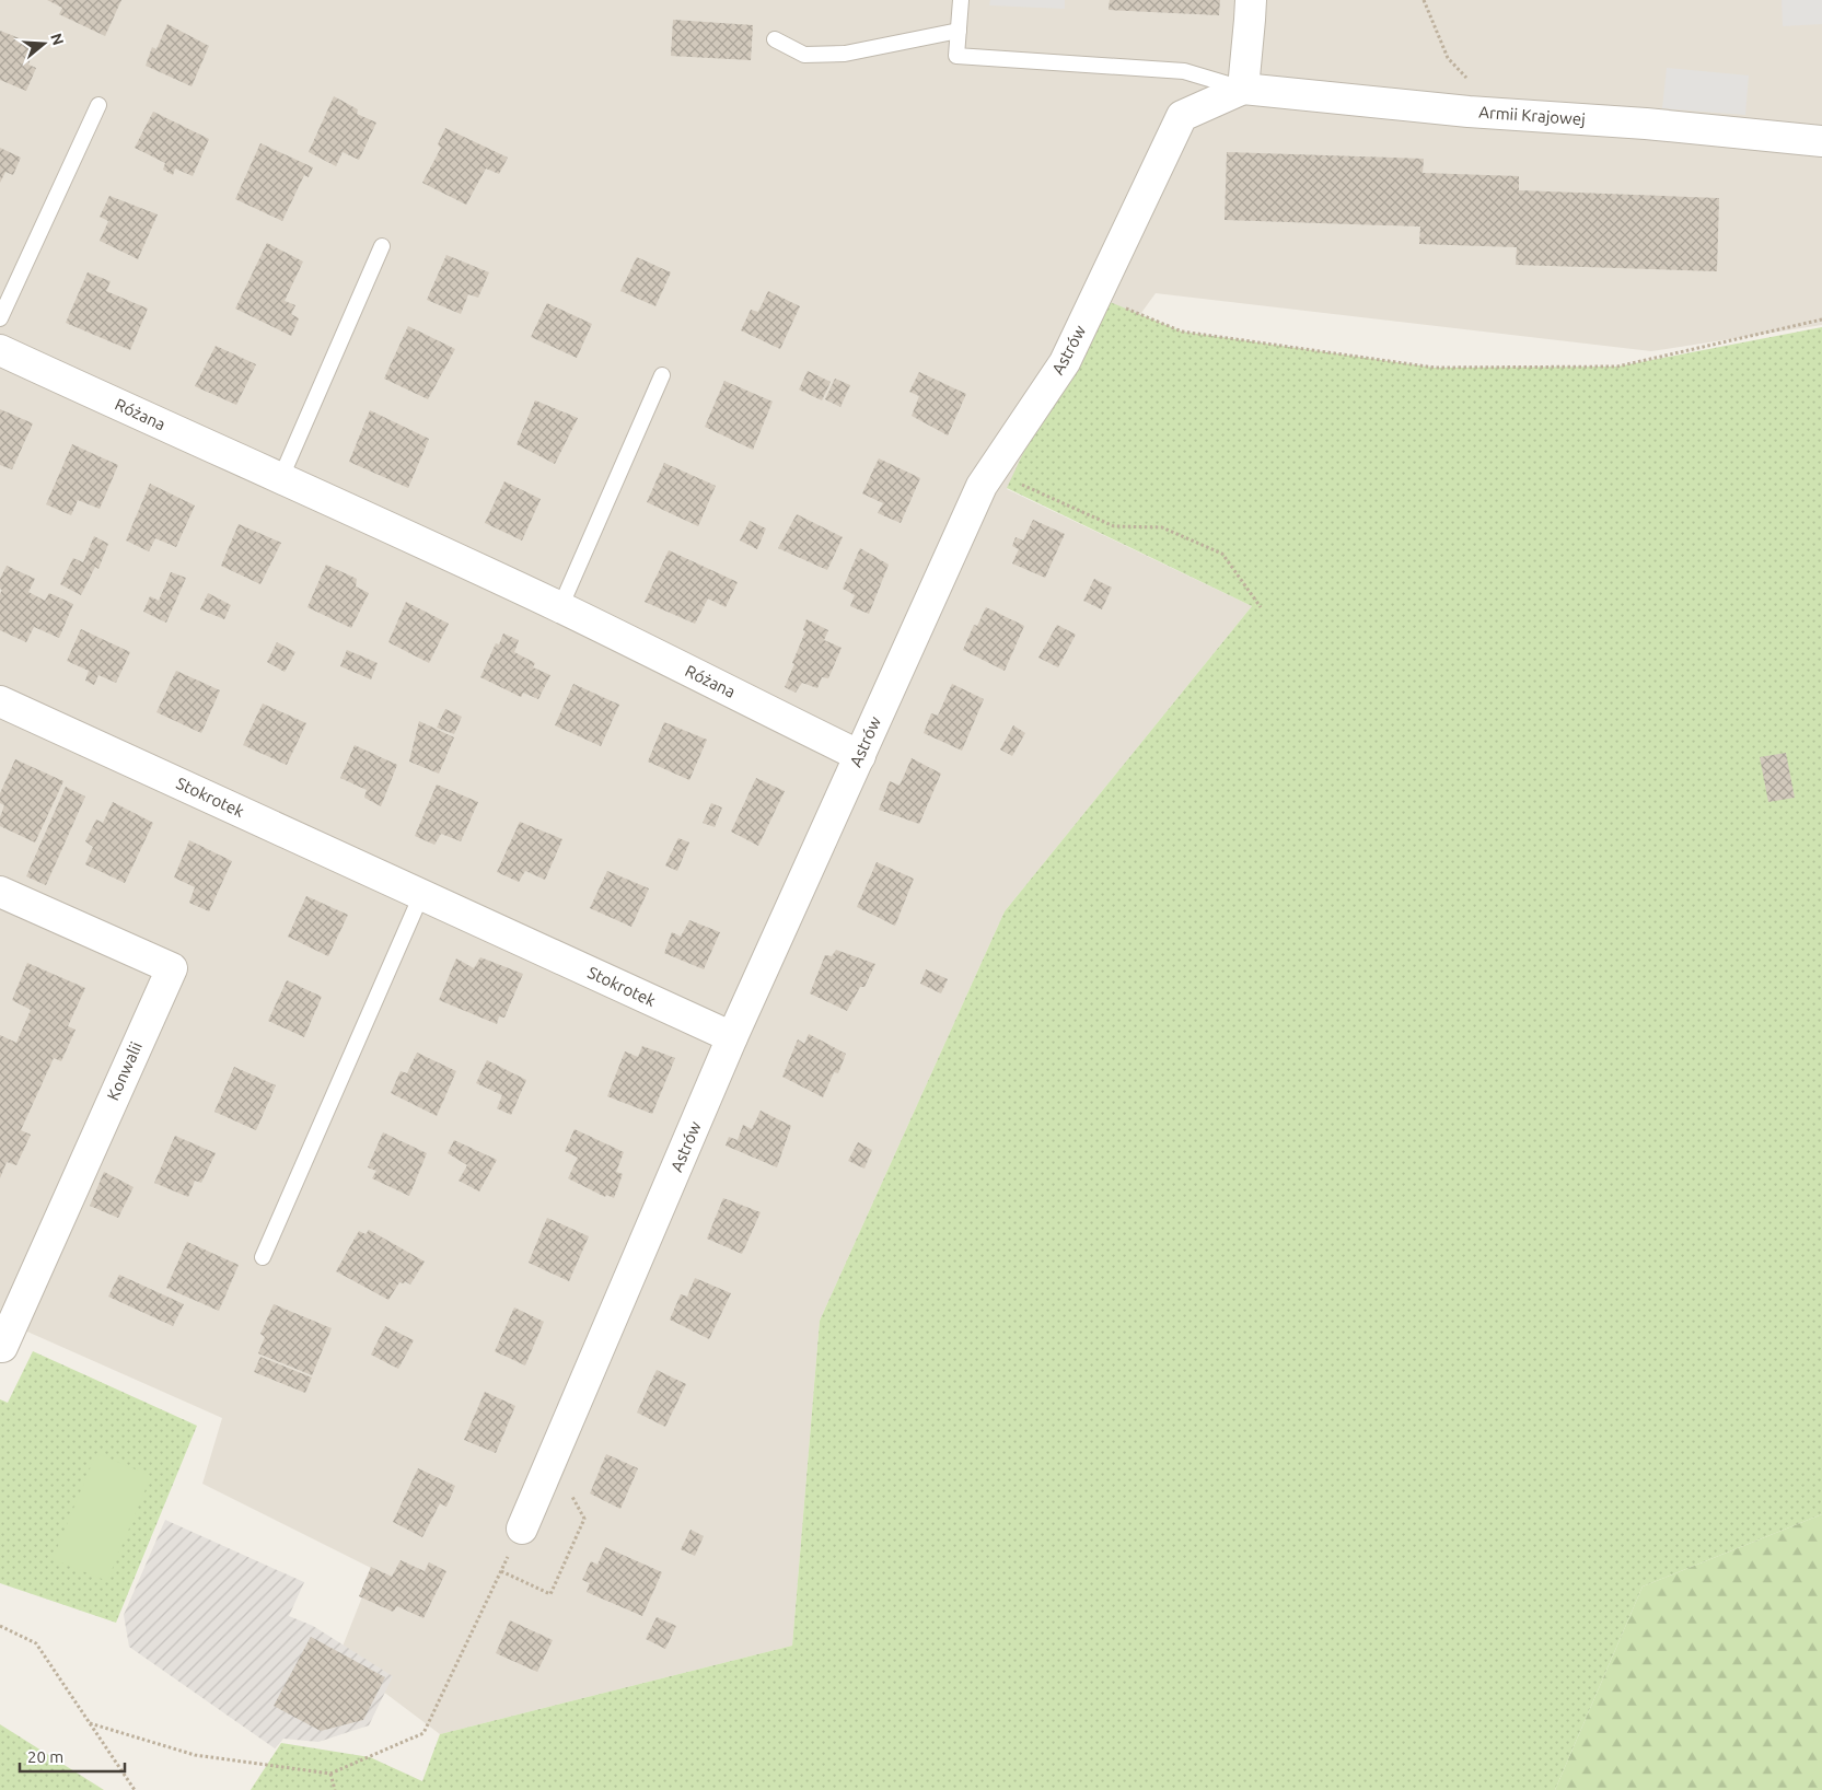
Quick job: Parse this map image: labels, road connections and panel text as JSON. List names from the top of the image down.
{
  "streets": {
    "street": [
      "Armii Krajowej",
      "Astrów",
      "Różana",
      "Stokrotek",
      "Konwalii"
    ]
  },
  "crossings": [
    ["Armii Krajowej", "Astrów"],
    ["Astrów", "Różana"],
    ["Astrów", "Stokrotek"]
  ],
  "scale_bar": "20 m",
  "north": "right"
}
